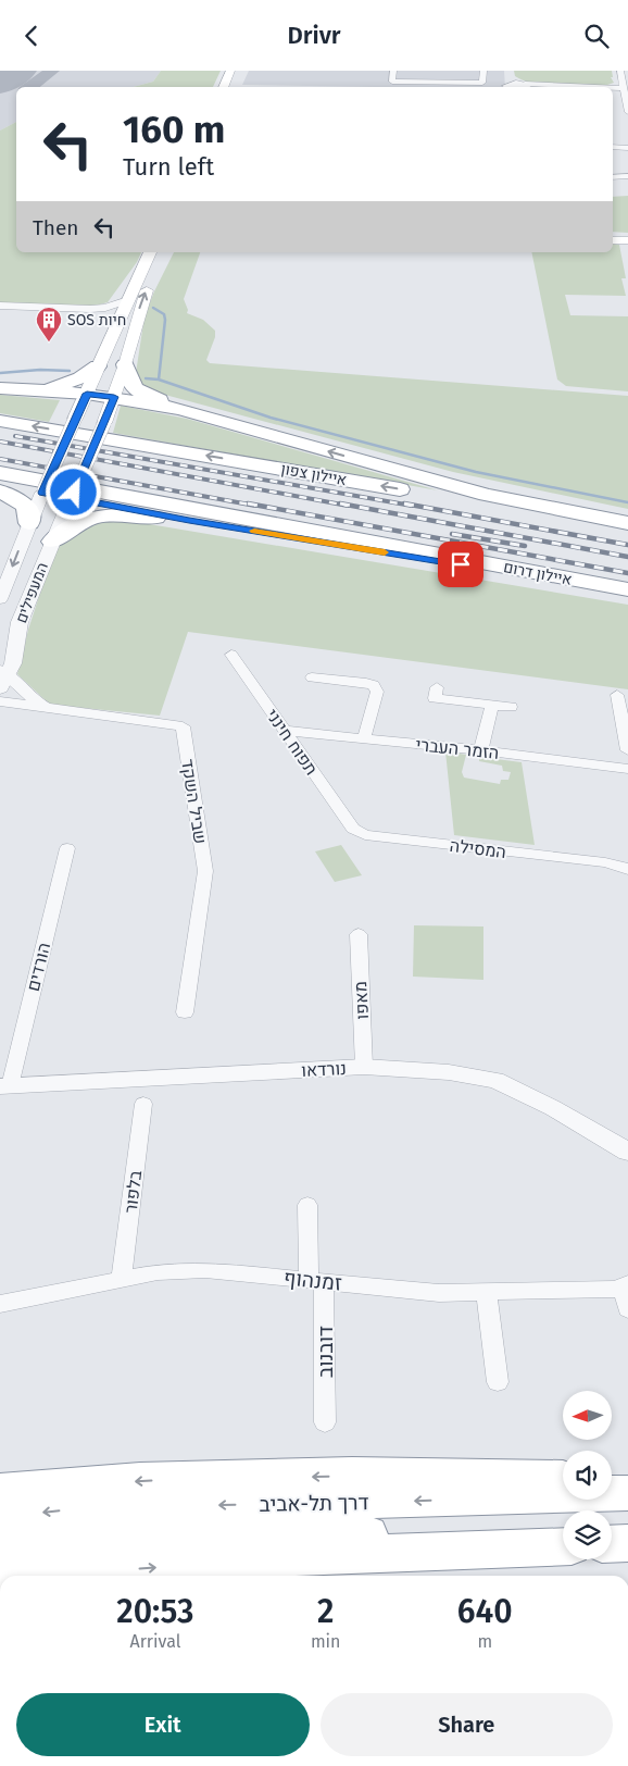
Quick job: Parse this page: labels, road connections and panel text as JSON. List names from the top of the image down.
{
  "streets": {
    "highway": ["איילון צפון", "איילון דרום", "דרך תל-אביב"],
    "street": [
      "המעפילים",
      "תפוח חינני",
      "הזמר העברי",
      "שביל השקד",
      "המסילה",
      "הורדים",
      "מאפו",
      "נורדאו",
      "בלפור",
      "זמנהוף",
      "דובנוב"
    ]
  },
  "crossings": [
    ["המעפילים", "שביל השקד"],
    ["תפוח חינני", "הזמר העברי"],
    ["תפוח חינני", "המסילה"],
    ["הורדים", "נורדאו"],
    ["מאפו", "נורדאו"],
    ["בלפור", "זמנהוף"],
    ["זמנהוף", "דובנוב"]
  ],
  "places": {
    "building": ["SOS חיות"]
  },
  "north": "left",
  "page": {
    "header": "Drivr",
    "turn": ["160 m", "Turn left"],
    "then": "Then",
    "eta": [
      "20:53",
      "Arrival",
      "2",
      "min",
      "640",
      "m"
    ],
    "buttons": ["Exit", "Share"]
  }
}
